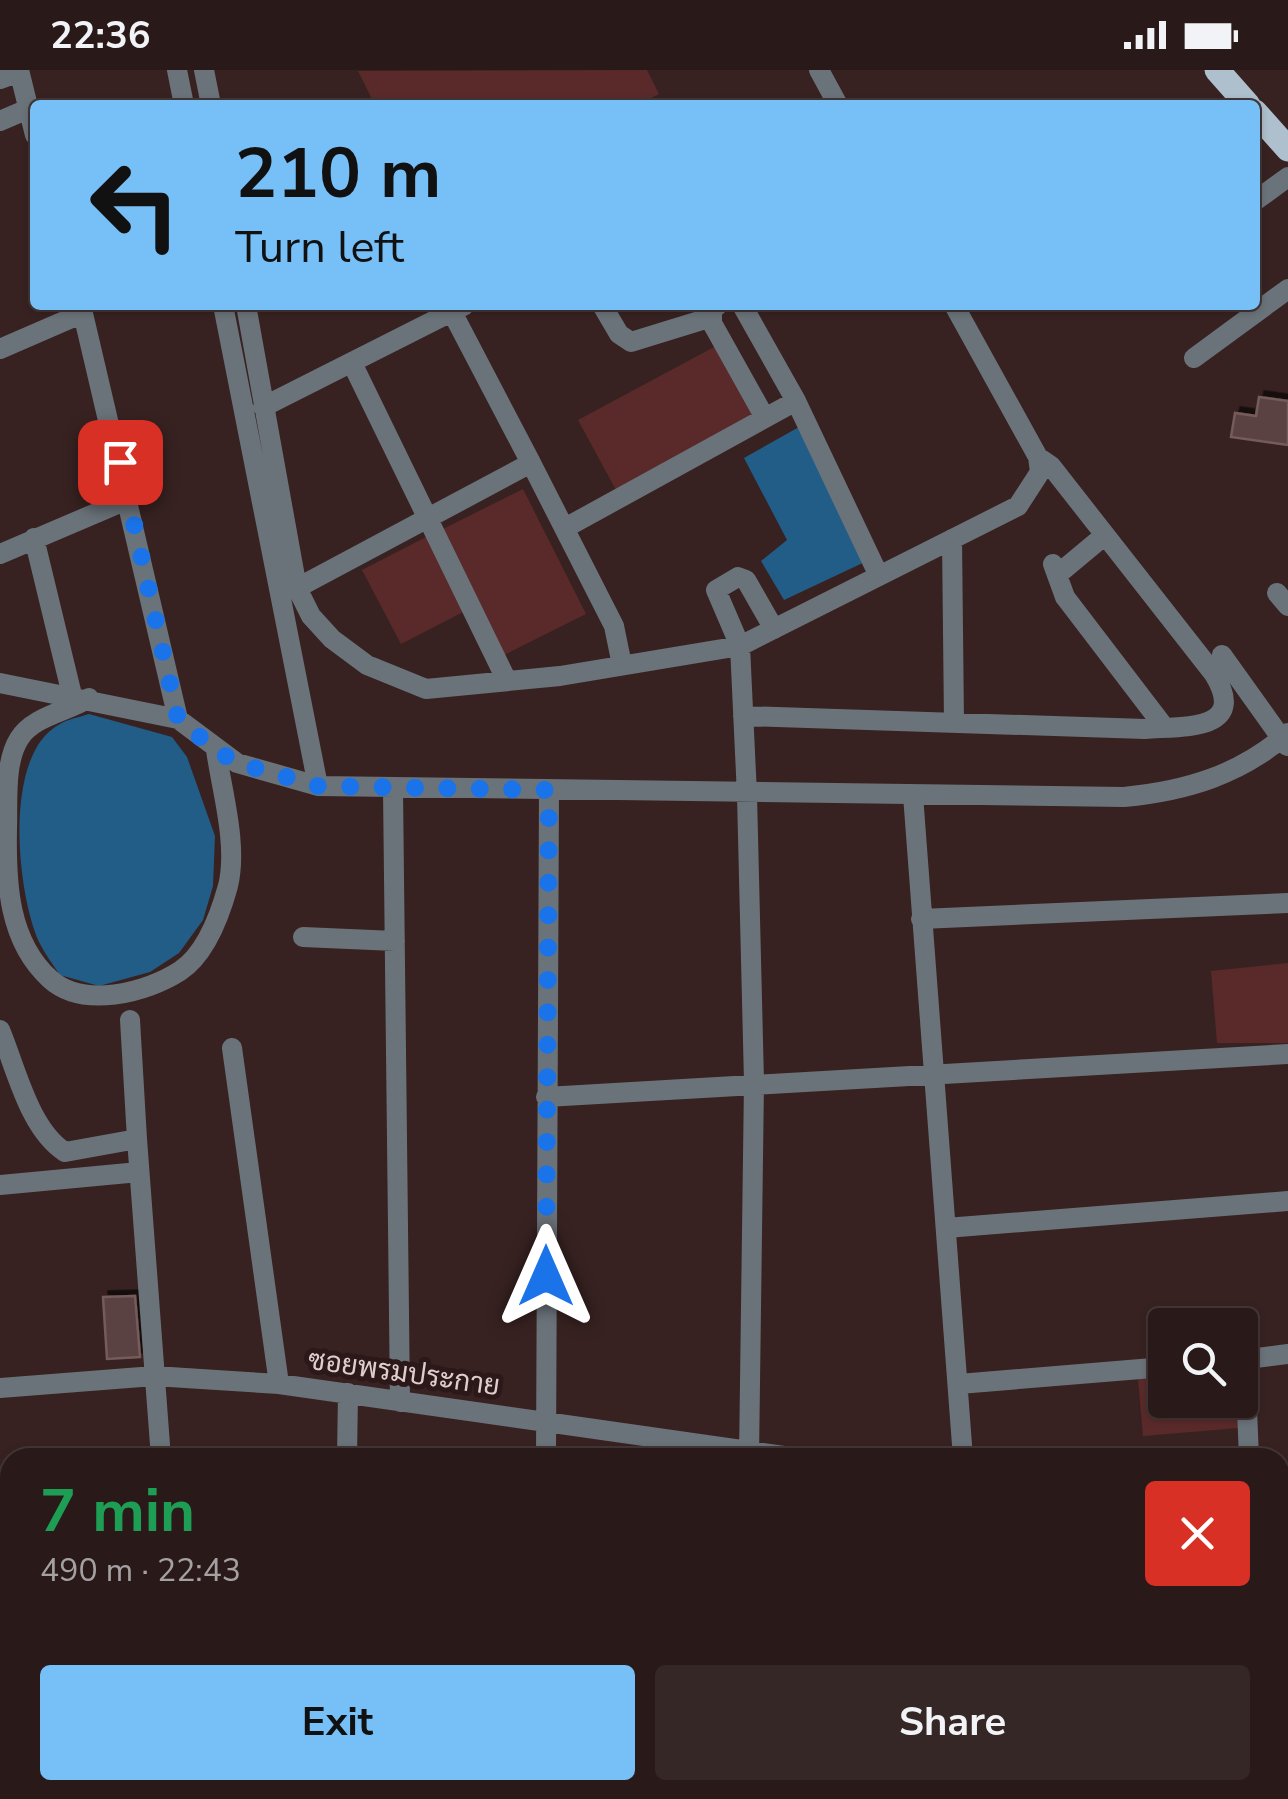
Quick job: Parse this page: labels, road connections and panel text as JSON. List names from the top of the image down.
{
  "streets": {
    "street": ["ซอยพรมประกาย"]
  },
  "page": {
    "status": "22:36",
    "turn": ["210 m", "Turn left"],
    "heading": ["7 min", "490 m · 22:43"],
    "buttons": ["Exit", "Share"]
  }
}
